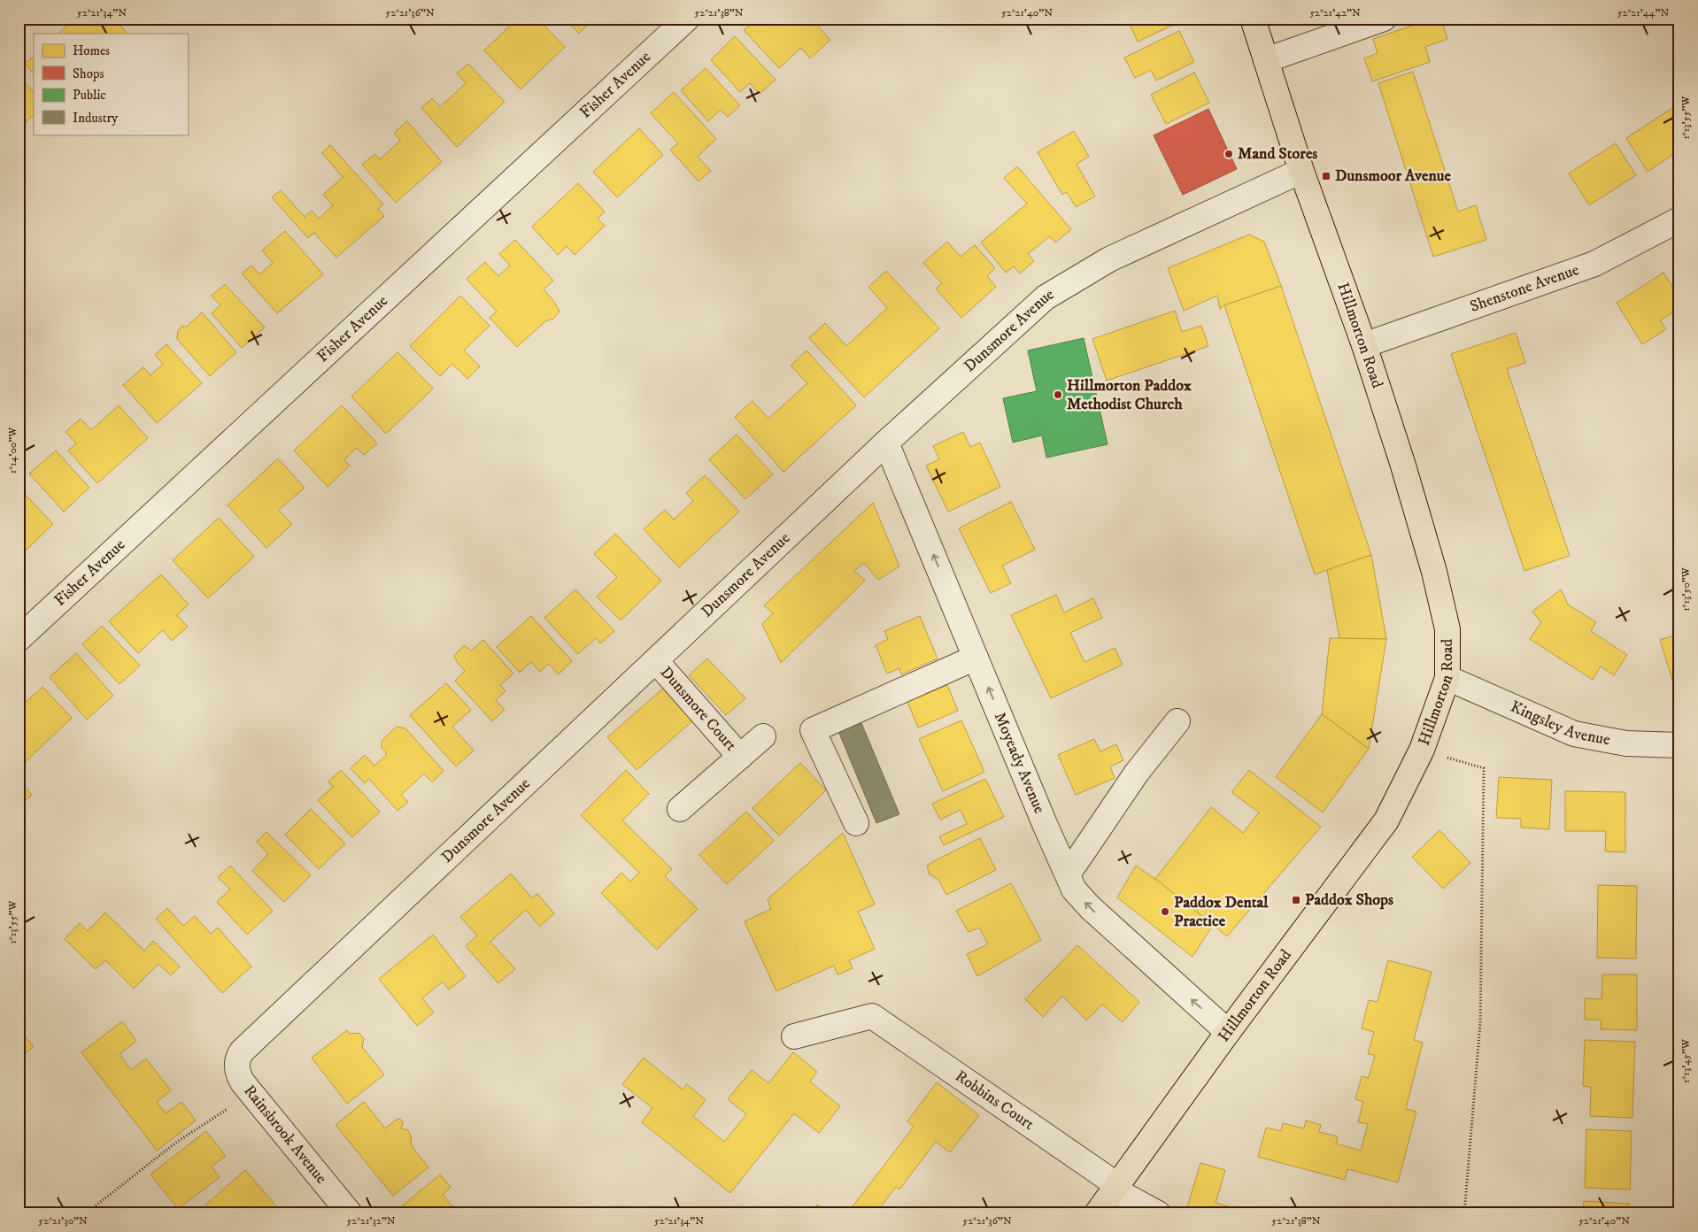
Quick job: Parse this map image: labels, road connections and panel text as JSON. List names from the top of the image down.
{
  "streets": {
    "highway": ["Hillmorton Road"],
    "street": [
      "Fisher Avenue",
      "Shenstone Avenue",
      "Dunsmore Avenue",
      "Dunsmore Court",
      "Kingsley Avenue",
      "Moyeady Avenue",
      "Robbins Court",
      "Rainsbrook Avenue"
    ]
  },
  "crossings": [
    ["Shenstone Avenue", "Hillmorton Road"],
    ["Dunsmore Avenue", "Hillmorton Road"],
    ["Dunsmore Avenue", "Dunsmore Court"],
    ["Dunsmore Avenue", "Moyeady Avenue"],
    ["Dunsmore Avenue", "Rainsbrook Avenue"],
    ["Hillmorton Road", "Kingsley Avenue"],
    ["Hillmorton Road", "Moyeady Avenue"],
    ["Hillmorton Road", "Robbins Court"]
  ],
  "one_way": ["Moyeady Avenue"],
  "places": {
    "other": ["Mand Stores", "Hillmorton Paddox Methodist Church", "Paddox Dental Practice"],
    "transit": ["Dunsmoor Avenue", "Paddox Shops"]
  },
  "legend": [
    "Homes",
    "Shops",
    "Public",
    "Industry"
  ],
  "coordinates": [
    "52°21'34\"N",
    "52°21'36\"N",
    "52°21'38\"N",
    "52°21'40\"N",
    "52°21'42\"N",
    "52°21'44\"N",
    "1°13'55\"W",
    "1°14'00\"W",
    "1°13'50\"W",
    "1°13'45\"W",
    "52°21'30\"N",
    "52°21'32\"N"
  ]
}
